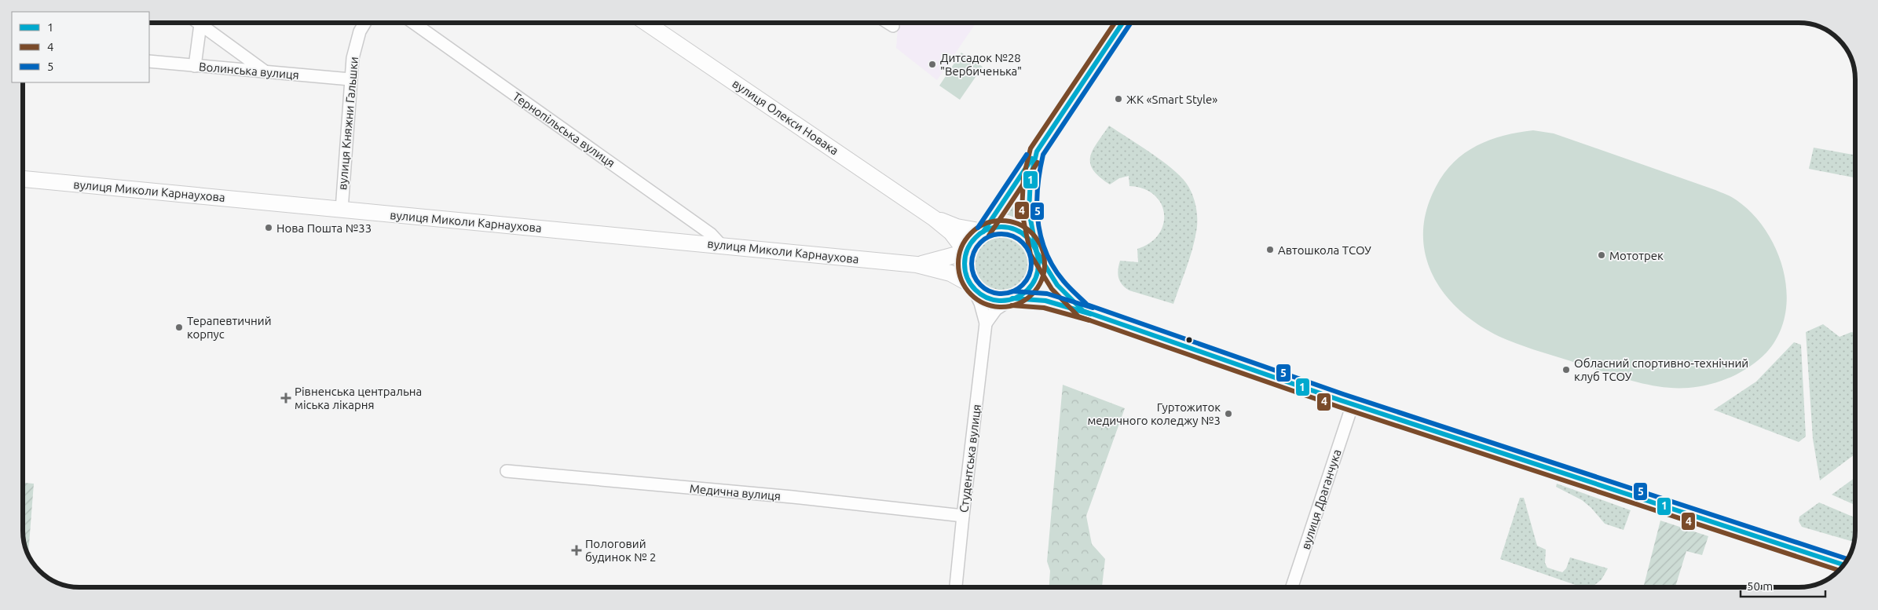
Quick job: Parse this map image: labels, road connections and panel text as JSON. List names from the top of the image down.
{
  "streets": {
    "main road": ["вулиця Олекси Новака", "вулиця Миколи Карнаухова"],
    "street": [
      "Волинська вулиця",
      "вулиця Княжни Гальшки",
      "Тернопільська вулиця",
      "Студентська вулиця",
      "Медична вулиця",
      "вулиця Драганчука"
    ]
  },
  "crossings": [
    ["Волинська вулиця", "вулиця Княжни Гальшки"],
    ["вулиця Олекси Новака", "вулиця Миколи Карнаухова"],
    ["вулиця Княжни Гальшки", "вулиця Миколи Карнаухова"],
    ["Тернопільська вулиця", "вулиця Миколи Карнаухова"],
    ["Студентська вулиця", "Медична вулиця"]
  ],
  "places": {
    "other": [
      "Дитсадок №28 \"Вербиченька\"",
      "ЖК «Smart Style»",
      "Нова Пошта №33",
      "Автошкола ТСОУ",
      "Мототрек",
      "Терапевтичний корпус",
      "Обласний спортивно-технічний клуб ТСОУ",
      "Гуртожиток медичного коледжу №3"
    ],
    "health": ["Рівненська центральна міська лікарня", "Пологовий будинок № 2"]
  },
  "lines": ["transit line 1", "transit line 4", "transit line 5"],
  "legend": ["1", "4", "5"],
  "scale_bar": "50 m"
}
